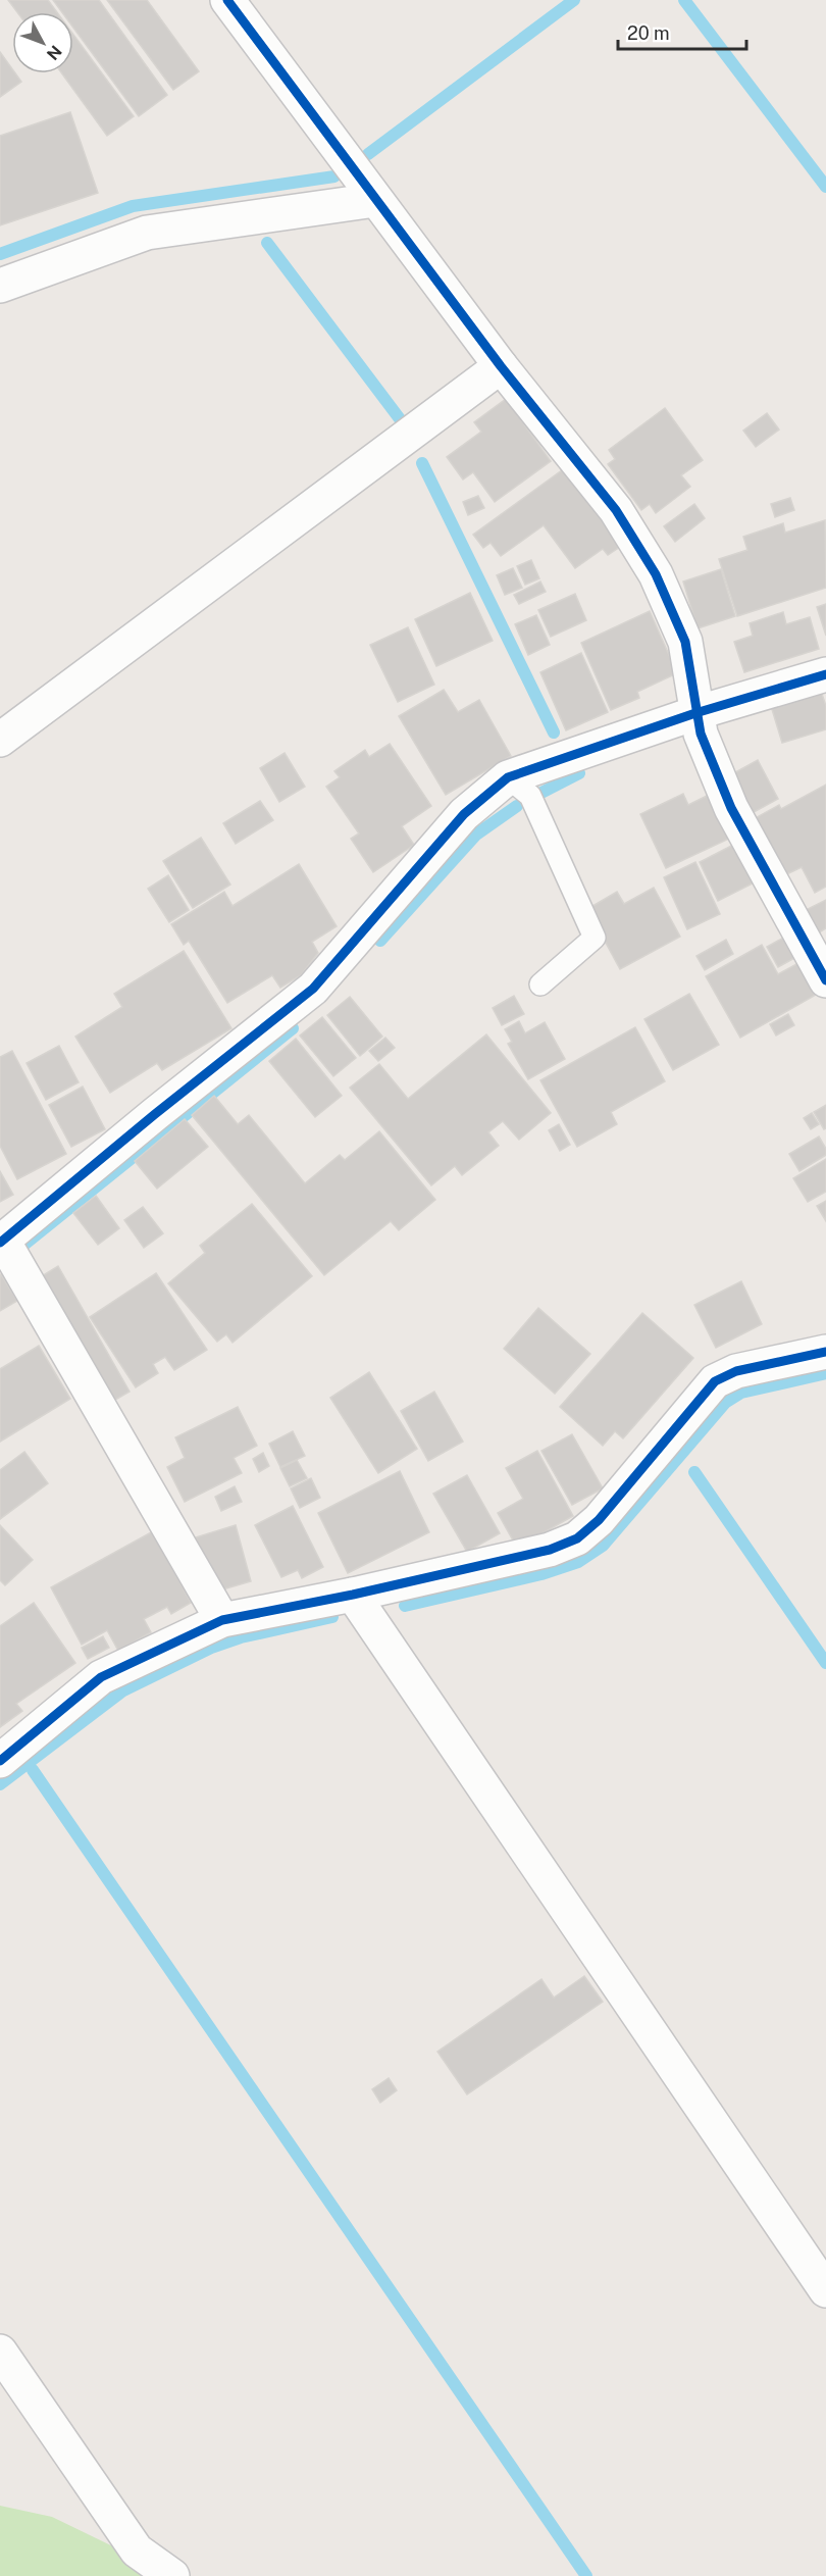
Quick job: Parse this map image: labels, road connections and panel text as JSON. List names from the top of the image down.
{
  "scale_bar": "20 m",
  "north": "bottom right"
}
